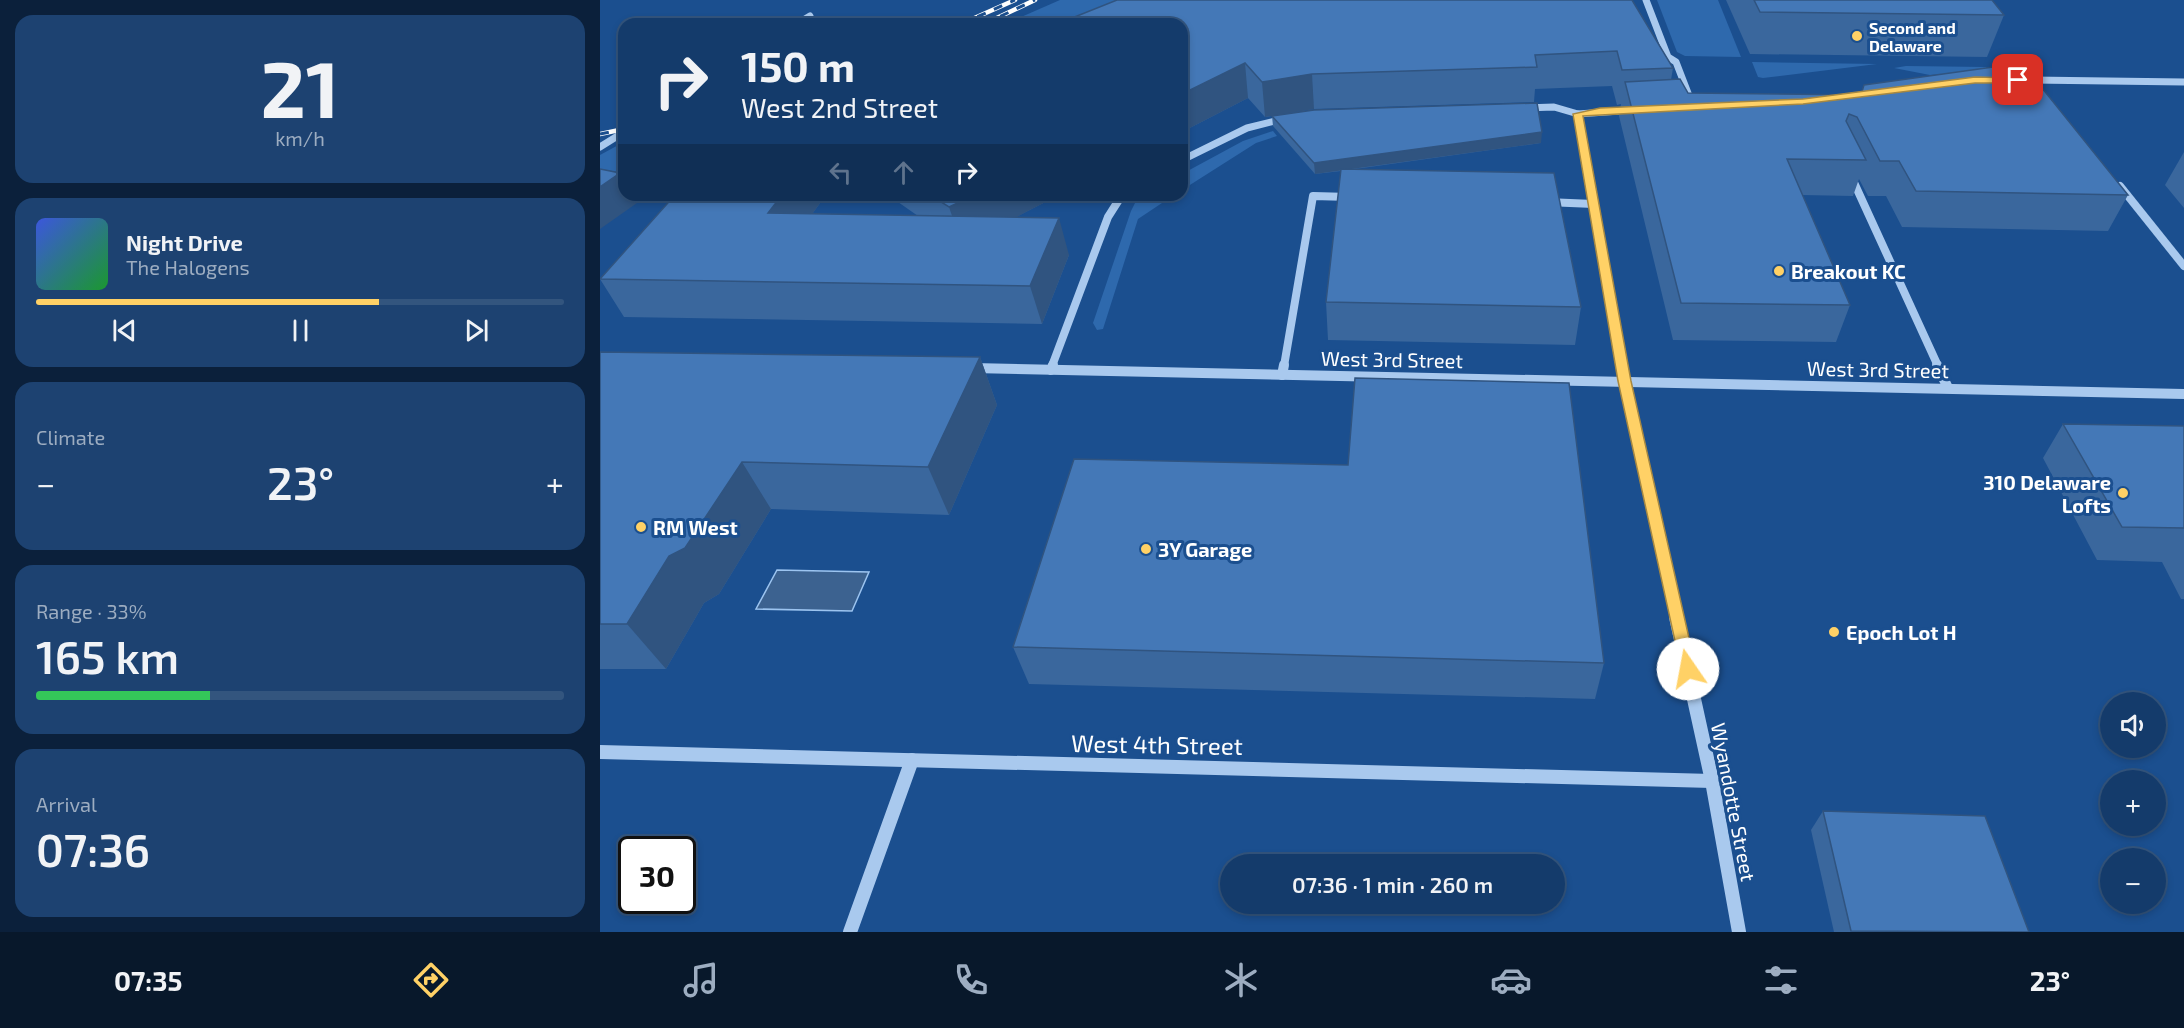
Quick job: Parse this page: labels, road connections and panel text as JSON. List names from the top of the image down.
{
  "streets": {
    "street": ["West 3rd Street", "West 4th Street", "Wyandotte Street"]
  },
  "crossings": [
    ["West 3rd Street", "Wyandotte Street"],
    ["West 4th Street", "Wyandotte Street"]
  ],
  "places": [
    "Second and Delaware",
    "Breakout KC",
    "310 Delaware Lofts",
    "RM West",
    "3Y Garage",
    "Epoch Lot H"
  ],
  "page": {
    "tile": [
      ["21", "km/h"],
      "Climate",
      ["Range · 33%", "165 km"],
      ["Arrival", "07:36"]
    ],
    "turn": ["150 m", "West 2nd Street"],
    "song": ["Night Drive", "The Halogens"],
    "heat": ["−", "23°", "+"],
    "map_buttons": ["+", "−"],
    "limit": "30",
    "trip": "07:36 · 1 min · 260 m",
    "tabs": ["07:35", "23°"]
  }
}
